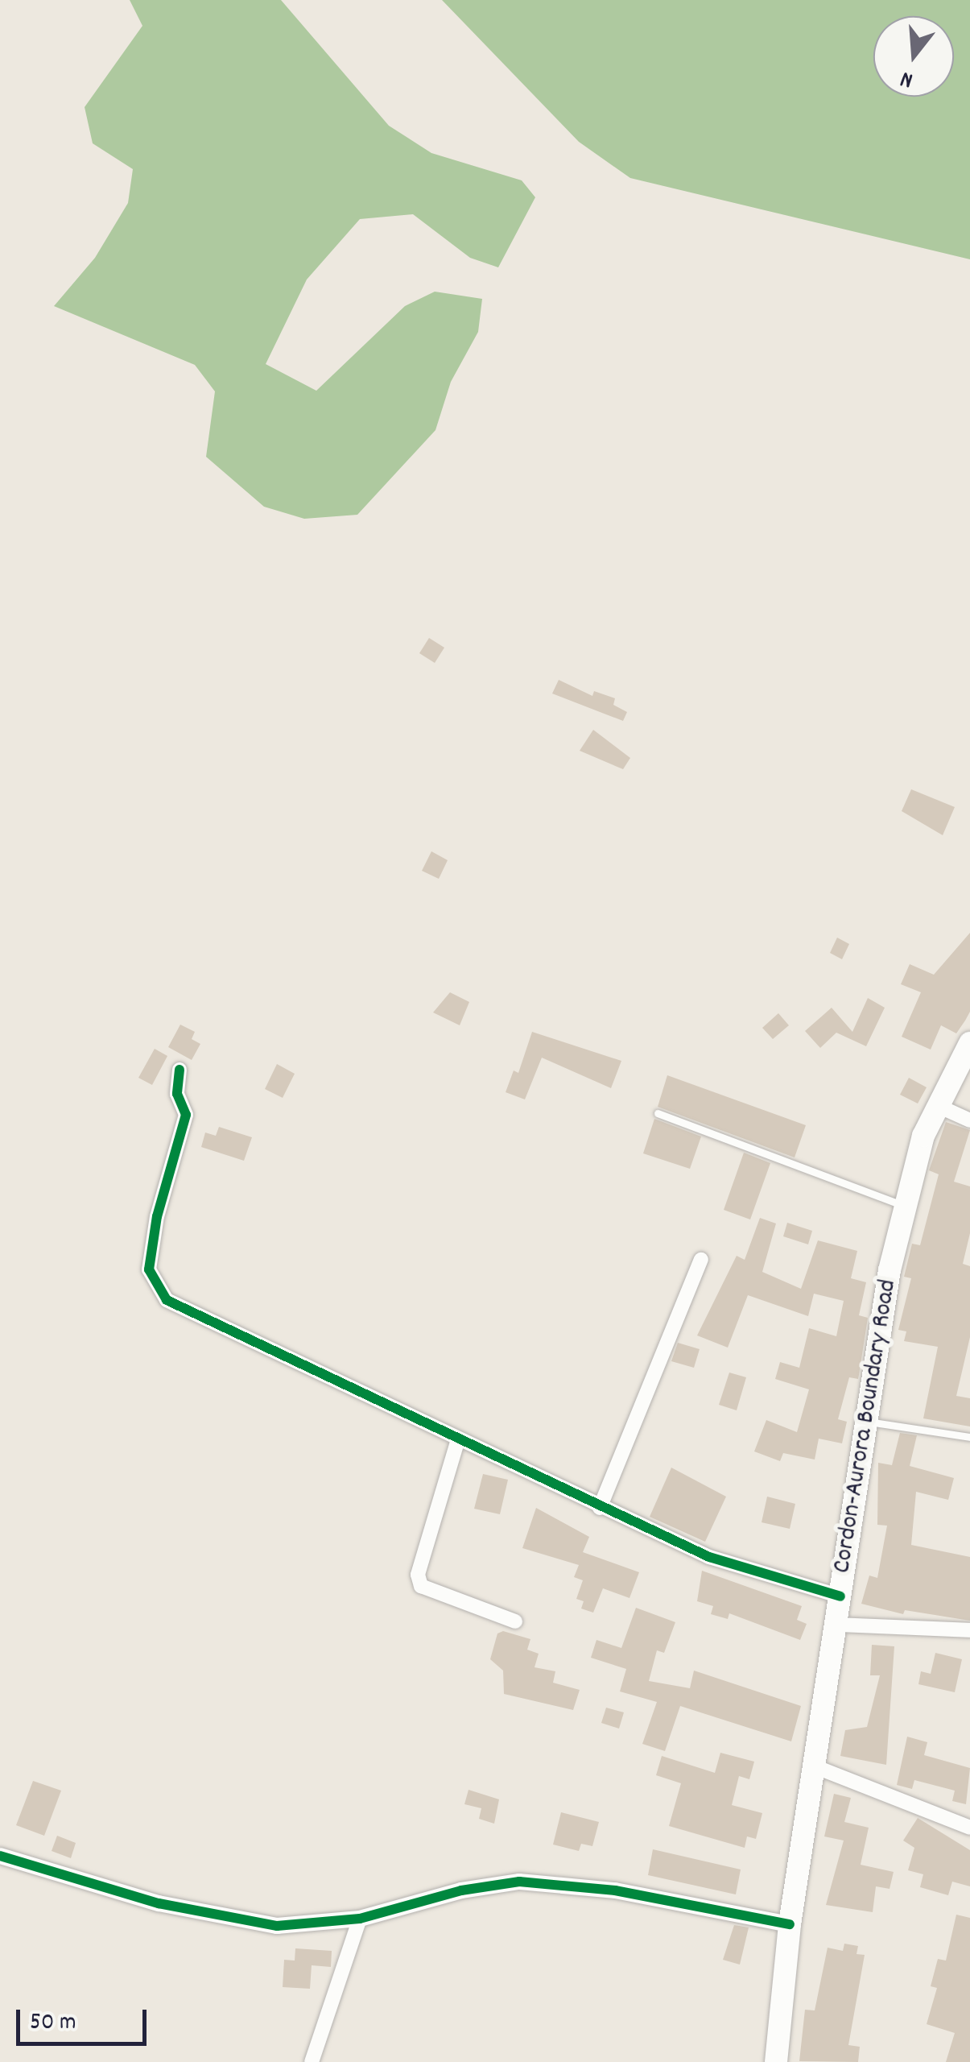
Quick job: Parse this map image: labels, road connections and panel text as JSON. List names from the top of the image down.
{
  "streets": {
    "main road": ["Cordon-Aurora Boundary Road"]
  },
  "scale_bar": "50 m",
  "north": "bottom"
}
